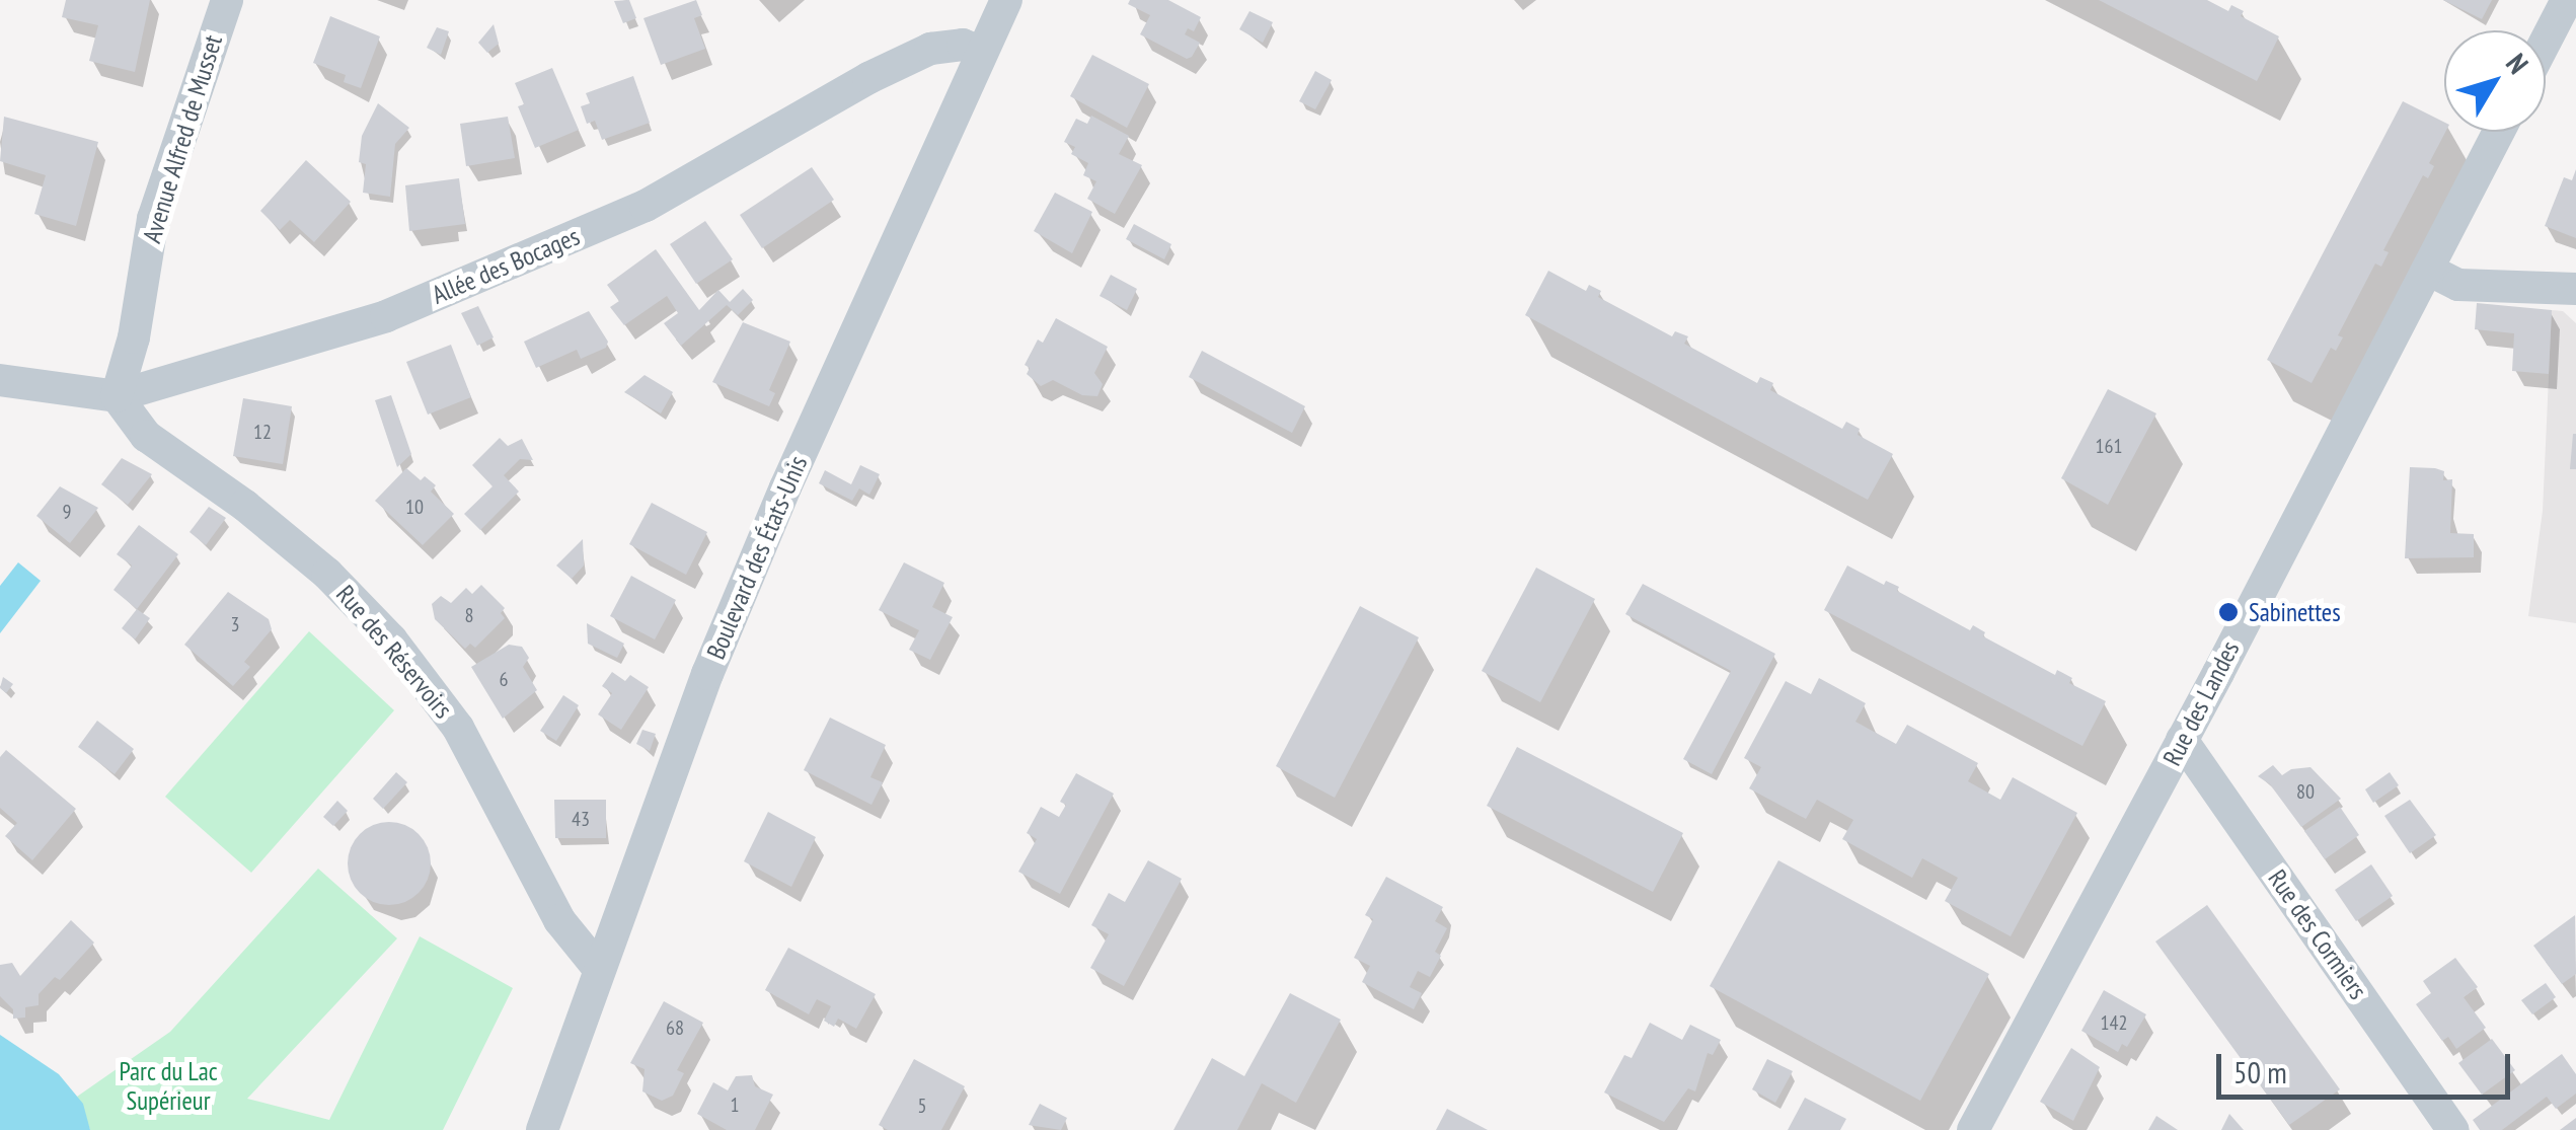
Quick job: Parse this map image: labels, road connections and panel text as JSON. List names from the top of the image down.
{
  "streets": {
    "street": [
      "Avenue Alfred de Musset",
      "Allée des Bocages",
      "Boulevard des États-Unis",
      "Rue des Réservoirs",
      "Rue des Landes",
      "Rue des Cormiers"
    ]
  },
  "crossings": [
    ["Avenue Alfred de Musset", "Allée des Bocages"],
    ["Avenue Alfred de Musset", "Rue des Réservoirs"],
    ["Allée des Bocages", "Boulevard des États-Unis"],
    ["Allée des Bocages", "Rue des Réservoirs"],
    ["Boulevard des États-Unis", "Rue des Réservoirs"],
    ["Rue des Landes", "Rue des Cormiers"]
  ],
  "parks": ["Parc du Lac Supérieur"],
  "places": ["Sabinettes"],
  "house_numbers": [
    "12",
    "161",
    "10",
    "9",
    "8",
    "3",
    "6",
    "80",
    "43",
    "142",
    "68",
    "1",
    "5"
  ],
  "scale_bar": "50 m",
  "north": "top right"
}
